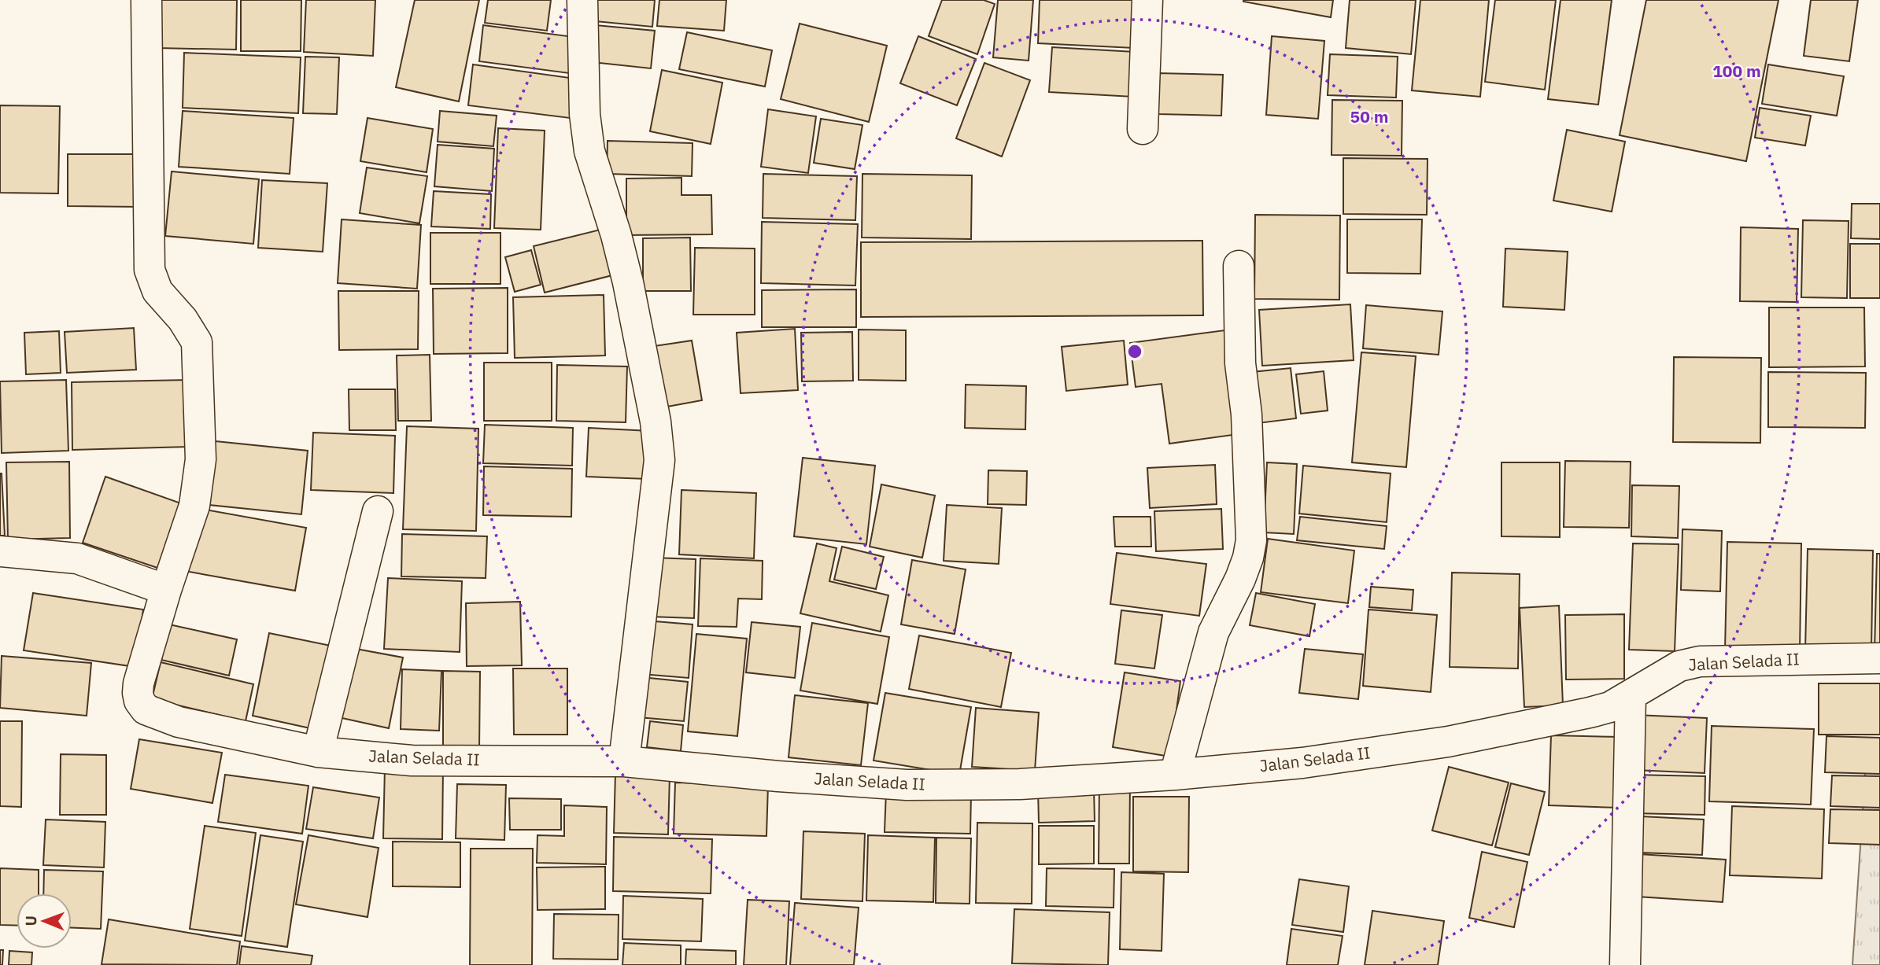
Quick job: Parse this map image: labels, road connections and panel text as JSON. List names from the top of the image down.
{
  "streets": {
    "street": ["Jalan Selada II"]
  },
  "north": "left",
  "rings": ["100 m", "50 m"]
}
